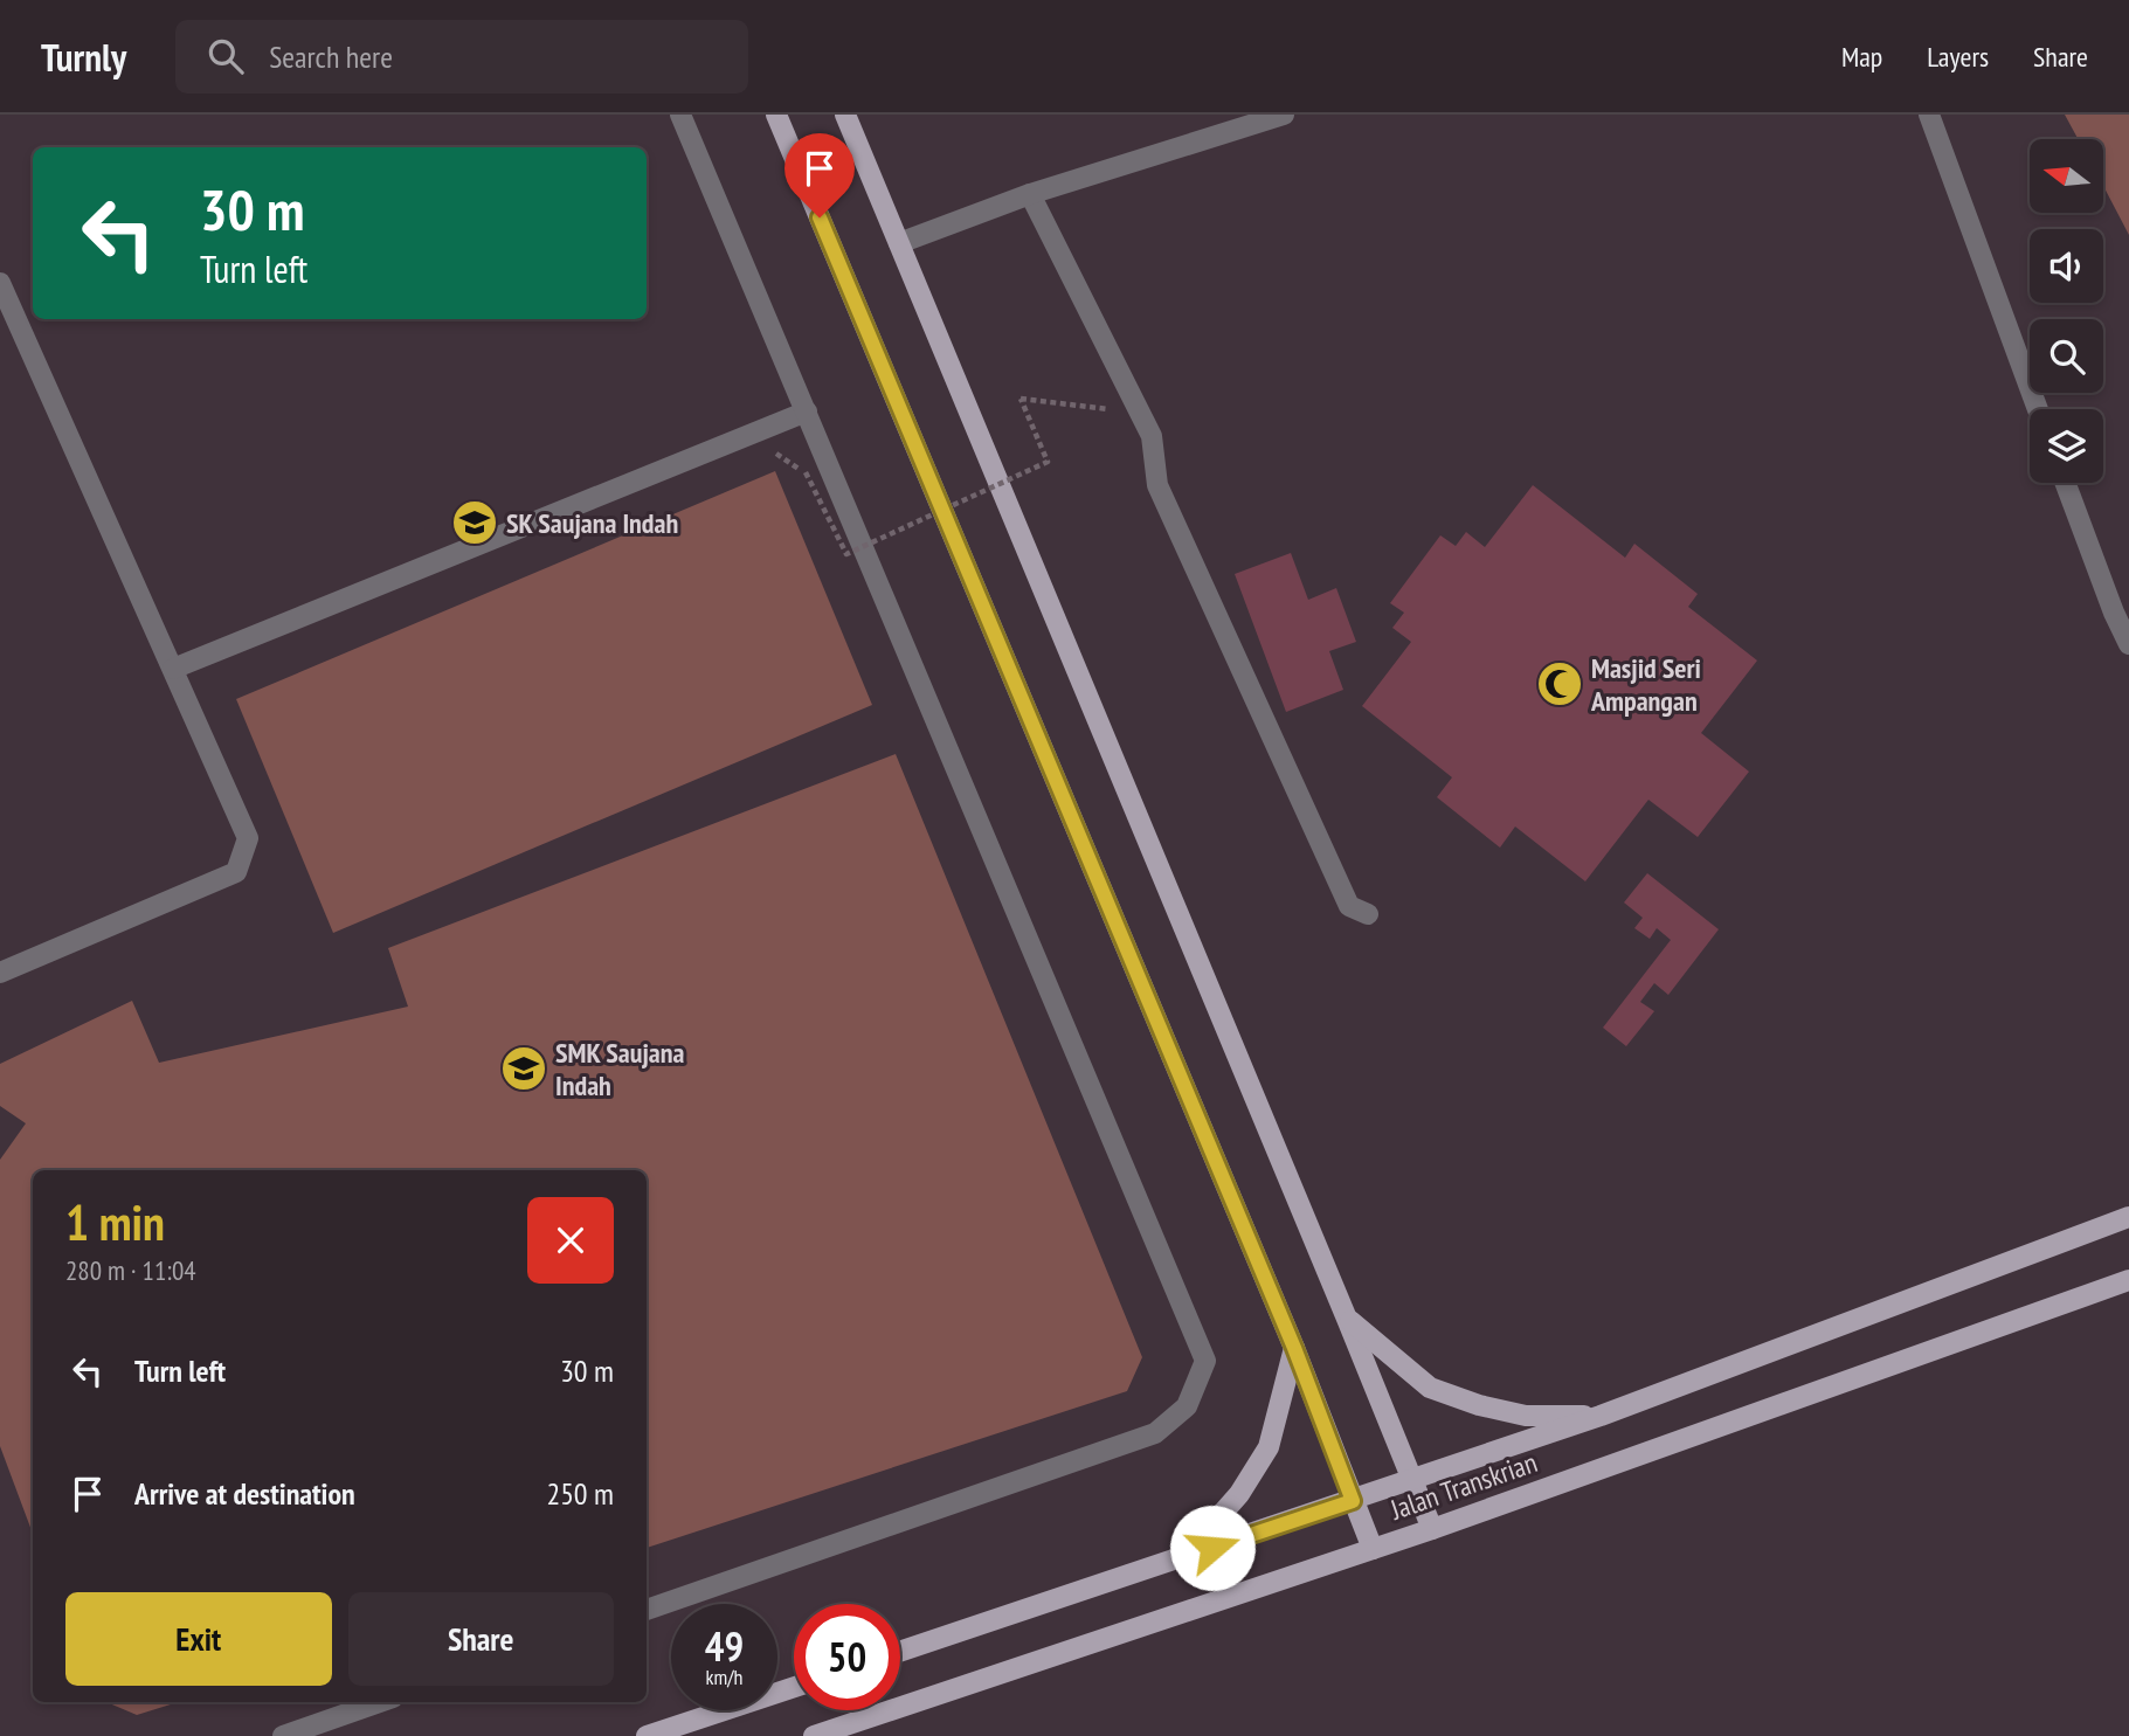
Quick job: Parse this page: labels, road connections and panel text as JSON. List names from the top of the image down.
{
  "streets": {
    "main road": ["Jalan Transkrian"]
  },
  "places": {
    "school or university": ["SK Saujana Indah", "SMK Saujana Indah"],
    "mosque": ["Masjid Seri Ampangan"]
  },
  "north": "left",
  "page": {
    "header": "Turnly",
    "search": "Search here",
    "nav": ["Map", "Layers", "Share"],
    "turn": ["30 m", "Turn left"],
    "heading": ["1 min", "280 m · 11:04"],
    "list": [
      {
        "name": "Turn left",
        "value": "30 m"
      },
      {
        "name": "Arrive at destination",
        "value": "250 m"
      }
    ],
    "buttons": ["Exit", "Share"],
    "speed": "49 km/h",
    "limit": "50"
  }
}
